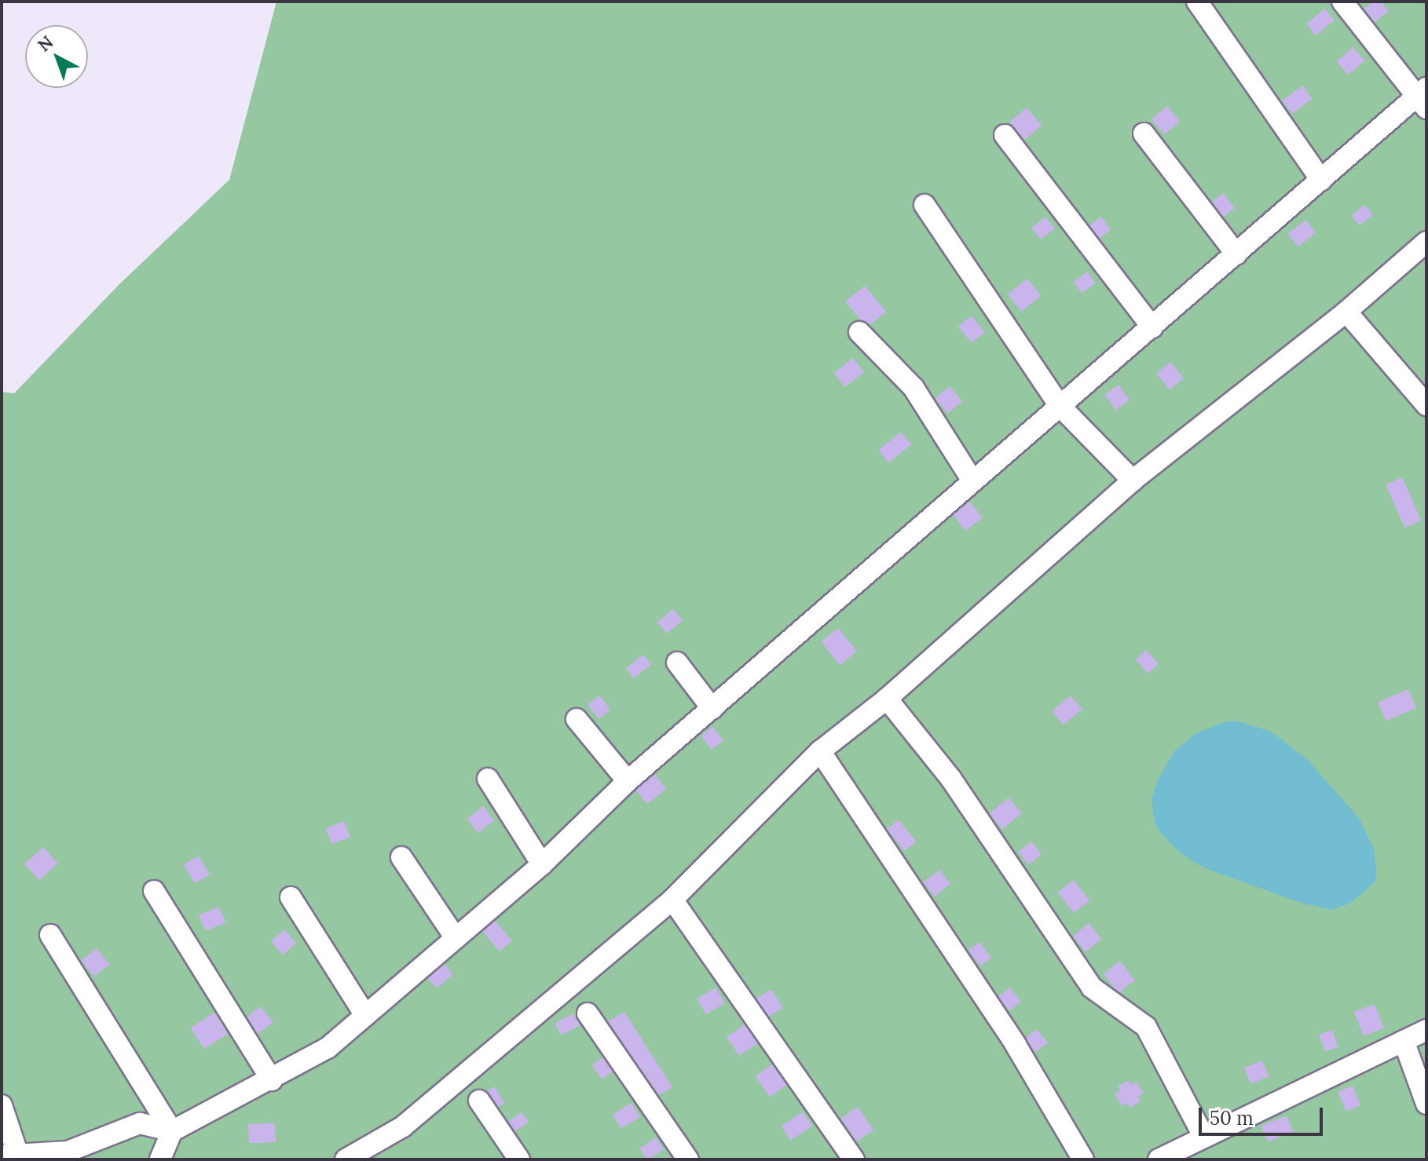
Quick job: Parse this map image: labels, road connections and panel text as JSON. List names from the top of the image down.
{
  "scale_bar": "50 m",
  "north": "top left"
}
